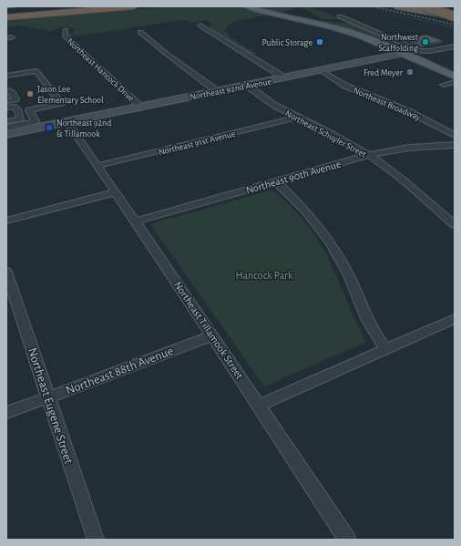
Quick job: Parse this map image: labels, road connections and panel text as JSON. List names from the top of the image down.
{
  "streets": {
    "street": [
      "Northeast Hancock Drive",
      "Northeast 92nd Avenue",
      "Northeast Broadway",
      "Northeast Schuyler Street",
      "Northeast 91st Avenue",
      "Northeast 90th Avenue",
      "Northeast Tillamook Street",
      "Northeast 88th Avenue",
      "Northeast Eugene Street"
    ]
  },
  "crossings": [
    ["Northeast Hancock Drive", "Northeast 92nd Avenue"],
    ["Northeast 92nd Avenue", "Northeast Broadway"],
    ["Northeast 92nd Avenue", "Northeast Schuyler Street"],
    ["Northeast 92nd Avenue", "Northeast Tillamook Street"],
    ["Northeast Schuyler Street", "Northeast 91st Avenue"],
    ["Northeast Schuyler Street", "Northeast 90th Avenue"],
    ["Northeast 91st Avenue", "Northeast Tillamook Street"],
    ["Northeast 90th Avenue", "Northeast Tillamook Street"],
    ["Northeast Tillamook Street", "Northeast 88th Avenue"],
    ["Northeast 88th Avenue", "Northeast Eugene Street"]
  ],
  "parks": ["Hancock Park"],
  "places": {
    "other": [
      "Public Storage",
      "Northwest Scaffolding",
      "Fred Meyer",
      "Jason Lee Elementary School"
    ],
    "transit": ["Northeast 92nd & Tillamook"]
  }
}
